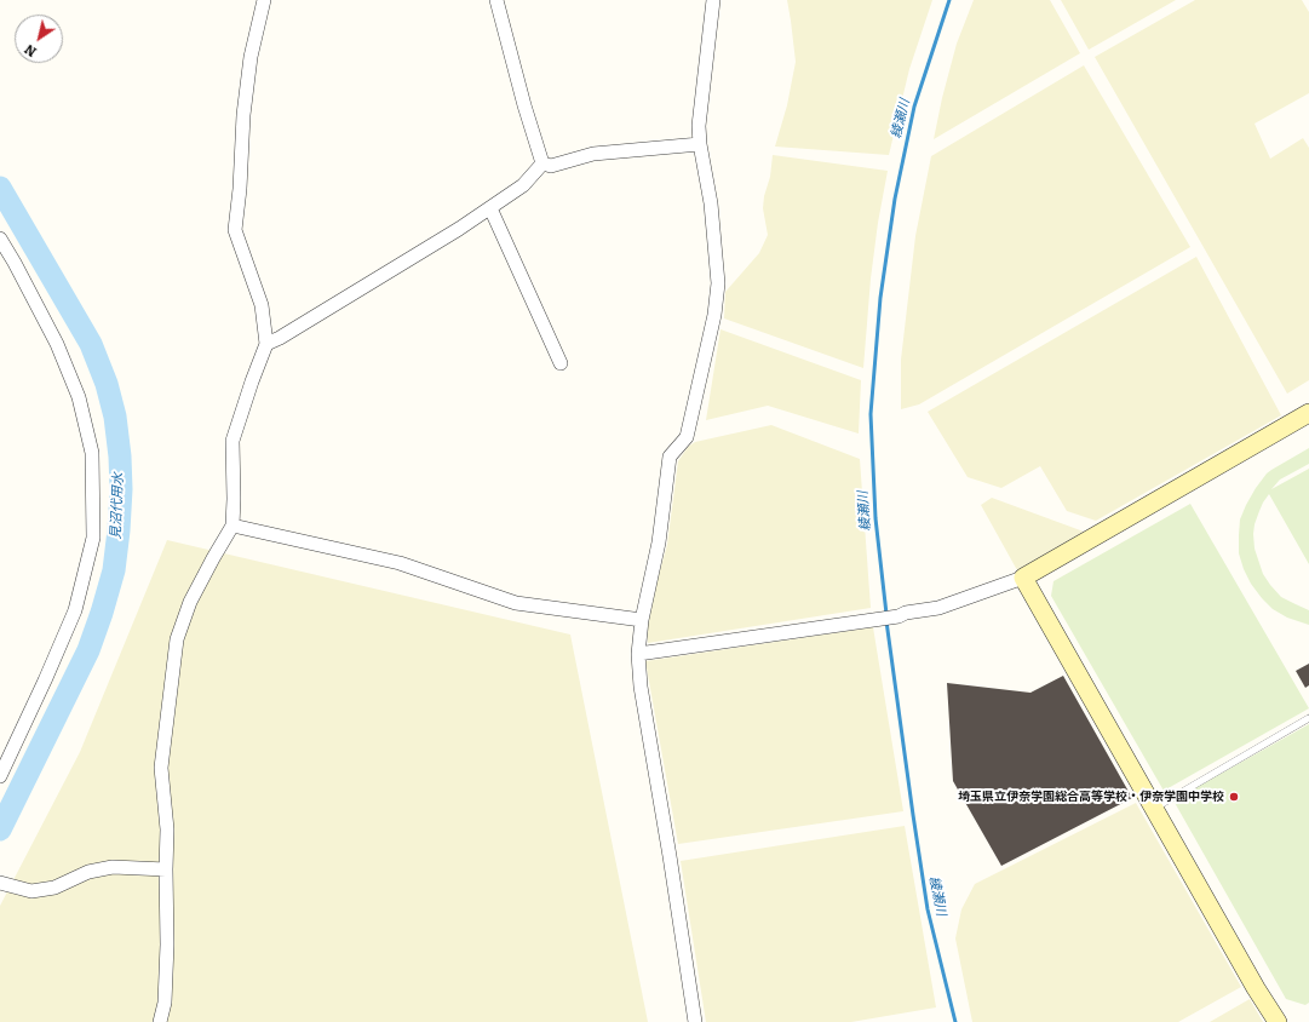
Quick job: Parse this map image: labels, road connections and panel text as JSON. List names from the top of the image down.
{
  "water": ["綾瀬川", "見沼代用水"],
  "places": ["埼玉県立伊奈学園総合高等学校・伊奈学園中学校"],
  "north": "bottom left"
}
